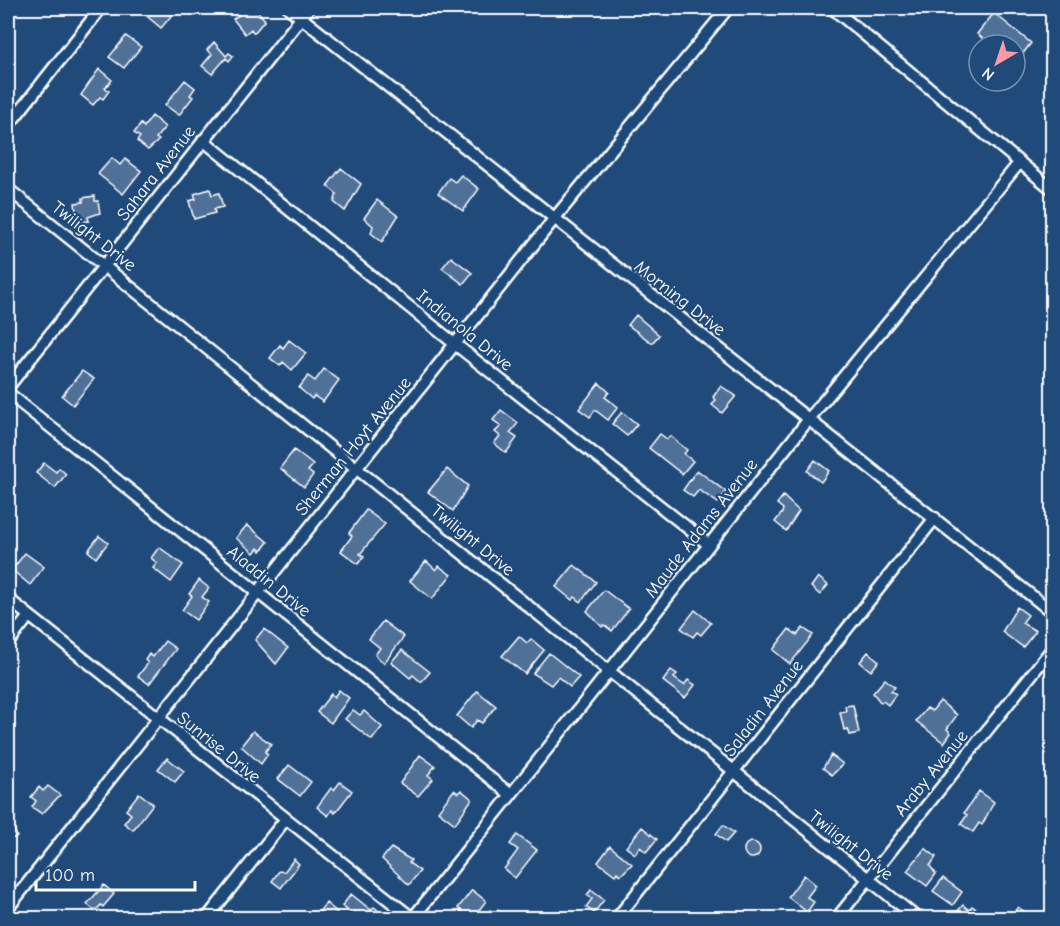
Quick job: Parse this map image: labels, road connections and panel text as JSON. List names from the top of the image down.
{
  "streets": {
    "street": [
      "Sahara Avenue",
      "Twilight Drive",
      "Morning Drive",
      "Indianola Drive",
      "Sherman Hoyt Avenue",
      "Maude Adams Avenue",
      "Aladdin Drive",
      "Saladin Avenue",
      "Sunrise Drive",
      "Araby Avenue"
    ]
  },
  "crossings": [
    ["Sahara Avenue", "Twilight Drive"],
    ["Sahara Avenue", "Morning Drive"],
    ["Sahara Avenue", "Indianola Drive"],
    ["Twilight Drive", "Sherman Hoyt Avenue"],
    ["Twilight Drive", "Maude Adams Avenue"],
    ["Twilight Drive", "Saladin Avenue"],
    ["Twilight Drive", "Araby Avenue"],
    ["Morning Drive", "Sherman Hoyt Avenue"],
    ["Morning Drive", "Maude Adams Avenue"],
    ["Morning Drive", "Saladin Avenue"],
    ["Indianola Drive", "Sherman Hoyt Avenue"],
    ["Indianola Drive", "Maude Adams Avenue"],
    ["Sherman Hoyt Avenue", "Aladdin Drive"],
    ["Sherman Hoyt Avenue", "Sunrise Drive"],
    ["Maude Adams Avenue", "Aladdin Drive"],
    ["Maude Adams Avenue", "Sunrise Drive"]
  ],
  "scale_bar": "100 m",
  "north": "bottom left"
}
